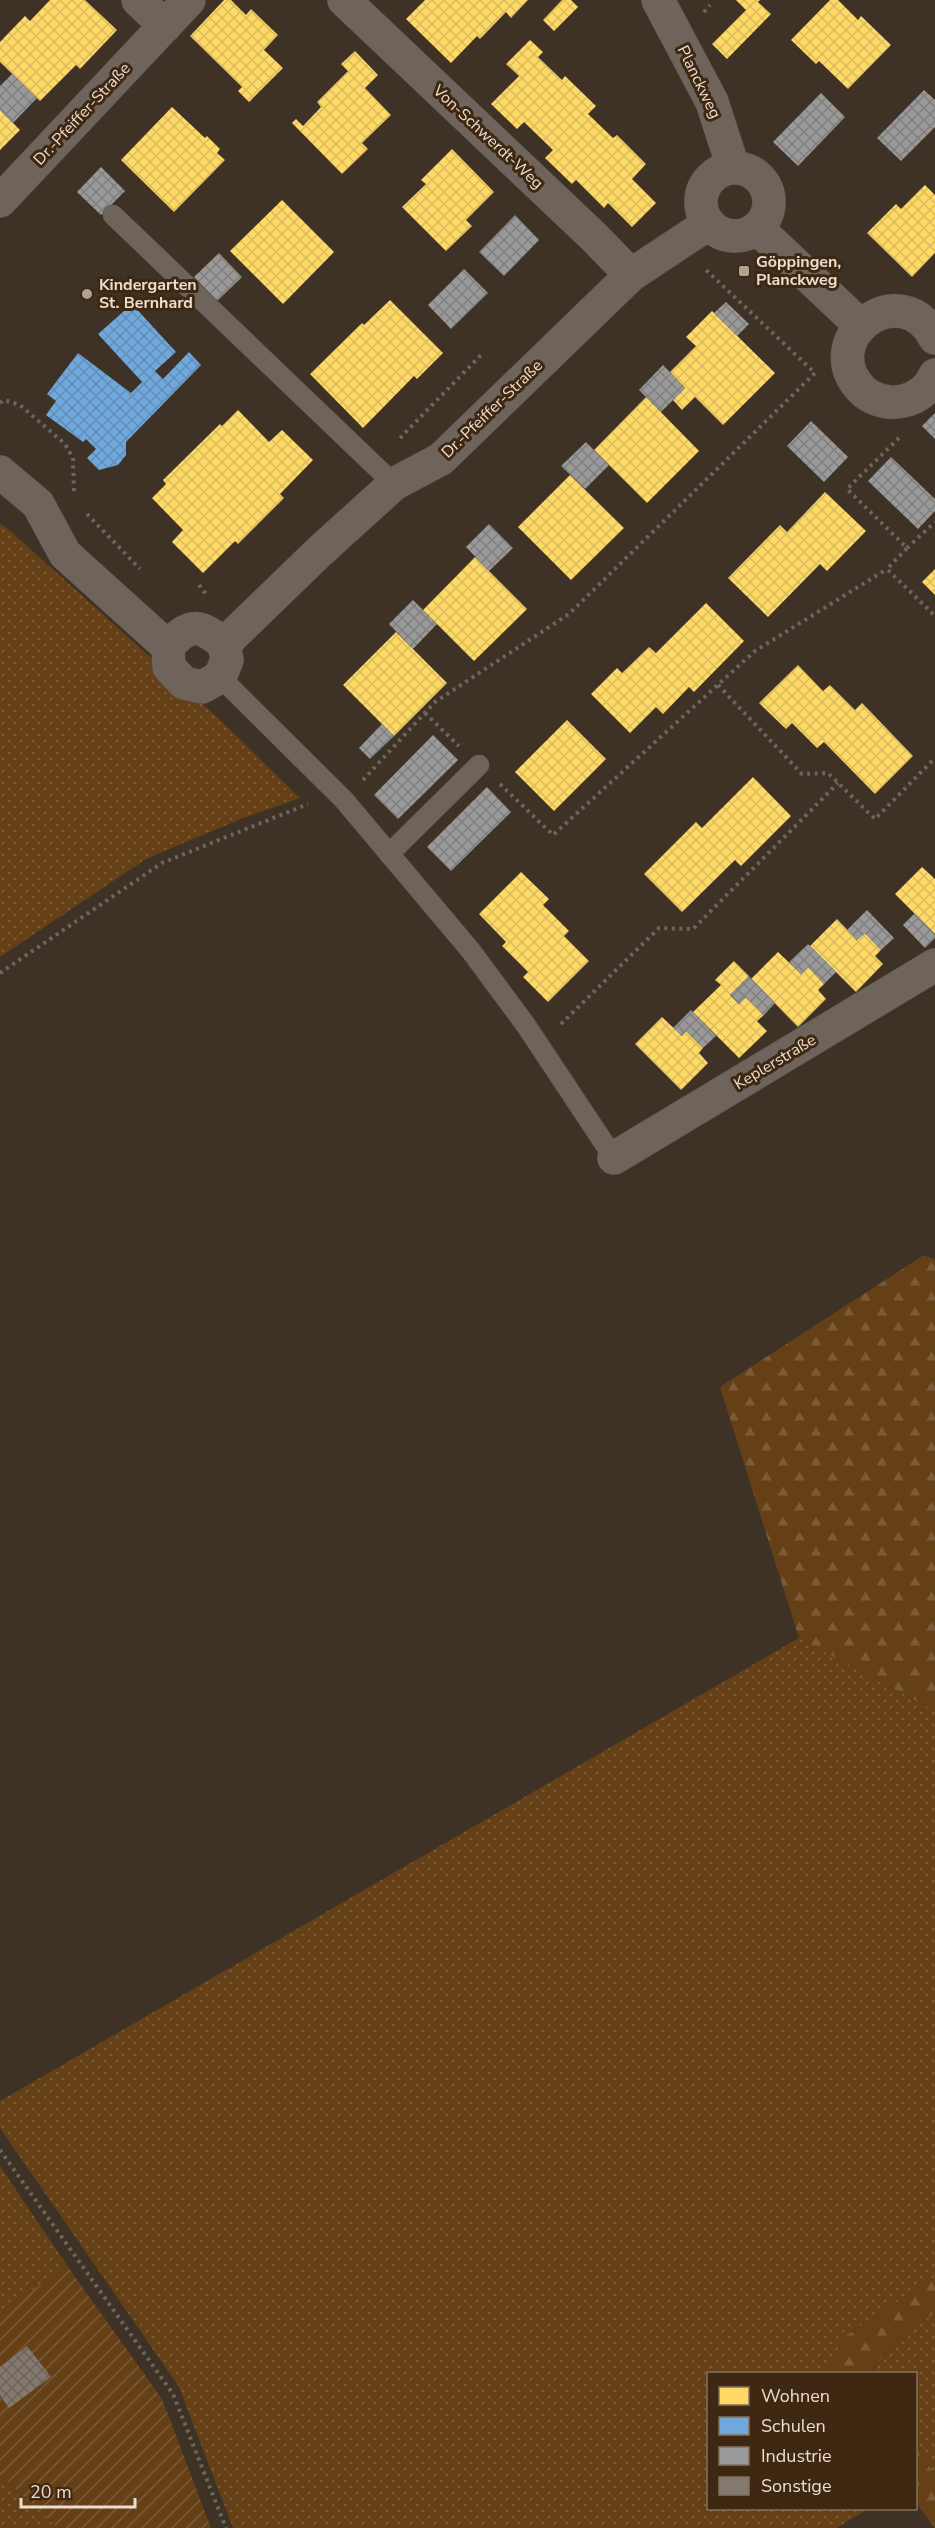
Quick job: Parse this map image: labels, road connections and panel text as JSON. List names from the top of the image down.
{
  "streets": {
    "street": [
      "Planckweg",
      "Dr.-Pfeiffer-Straße",
      "Von-Schwerdt-Weg",
      "Keplerstraße"
    ]
  },
  "crossings": [
    ["Planckweg", "Dr.-Pfeiffer-Straße"],
    ["Dr.-Pfeiffer-Straße", "Von-Schwerdt-Weg"]
  ],
  "places": {
    "transit": ["Göppingen, Planckweg"],
    "other": ["Kindergarten St. Bernhard"]
  },
  "legend": [
    "Wohnen",
    "Schulen",
    "Industrie",
    "Sonstige"
  ],
  "scale_bar": "20 m"
}
